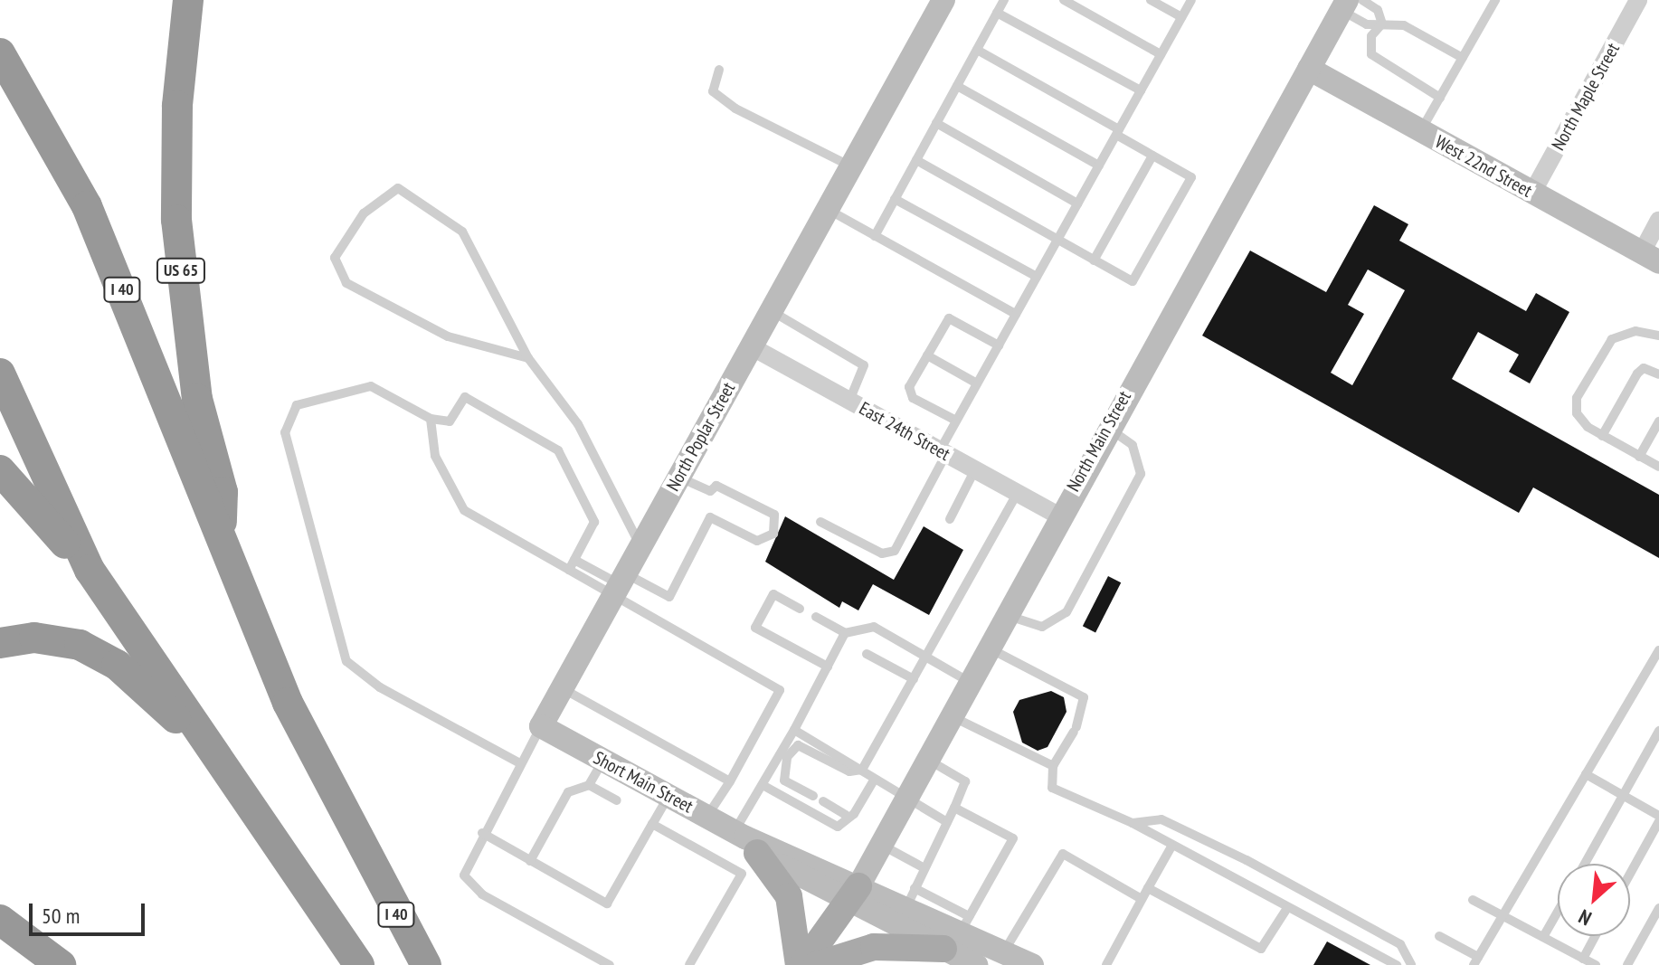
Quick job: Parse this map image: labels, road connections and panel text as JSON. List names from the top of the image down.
{
  "streets": {
    "highway": ["US 65", "I 40"],
    "street": [
      "North Maple Street",
      "West 22nd Street",
      "East 24th Street",
      "North Poplar Street",
      "North Main Street",
      "Short Main Street"
    ]
  },
  "crossings": [
    ["North Maple Street", "West 22nd Street"],
    ["West 22nd Street", "North Main Street"],
    ["US 65", "I 40"],
    ["East 24th Street", "North Poplar Street"],
    ["East 24th Street", "North Main Street"],
    ["North Poplar Street", "Short Main Street"],
    ["North Main Street", "Short Main Street"]
  ],
  "scale_bar": "50 m",
  "north": "bottom left"
}
